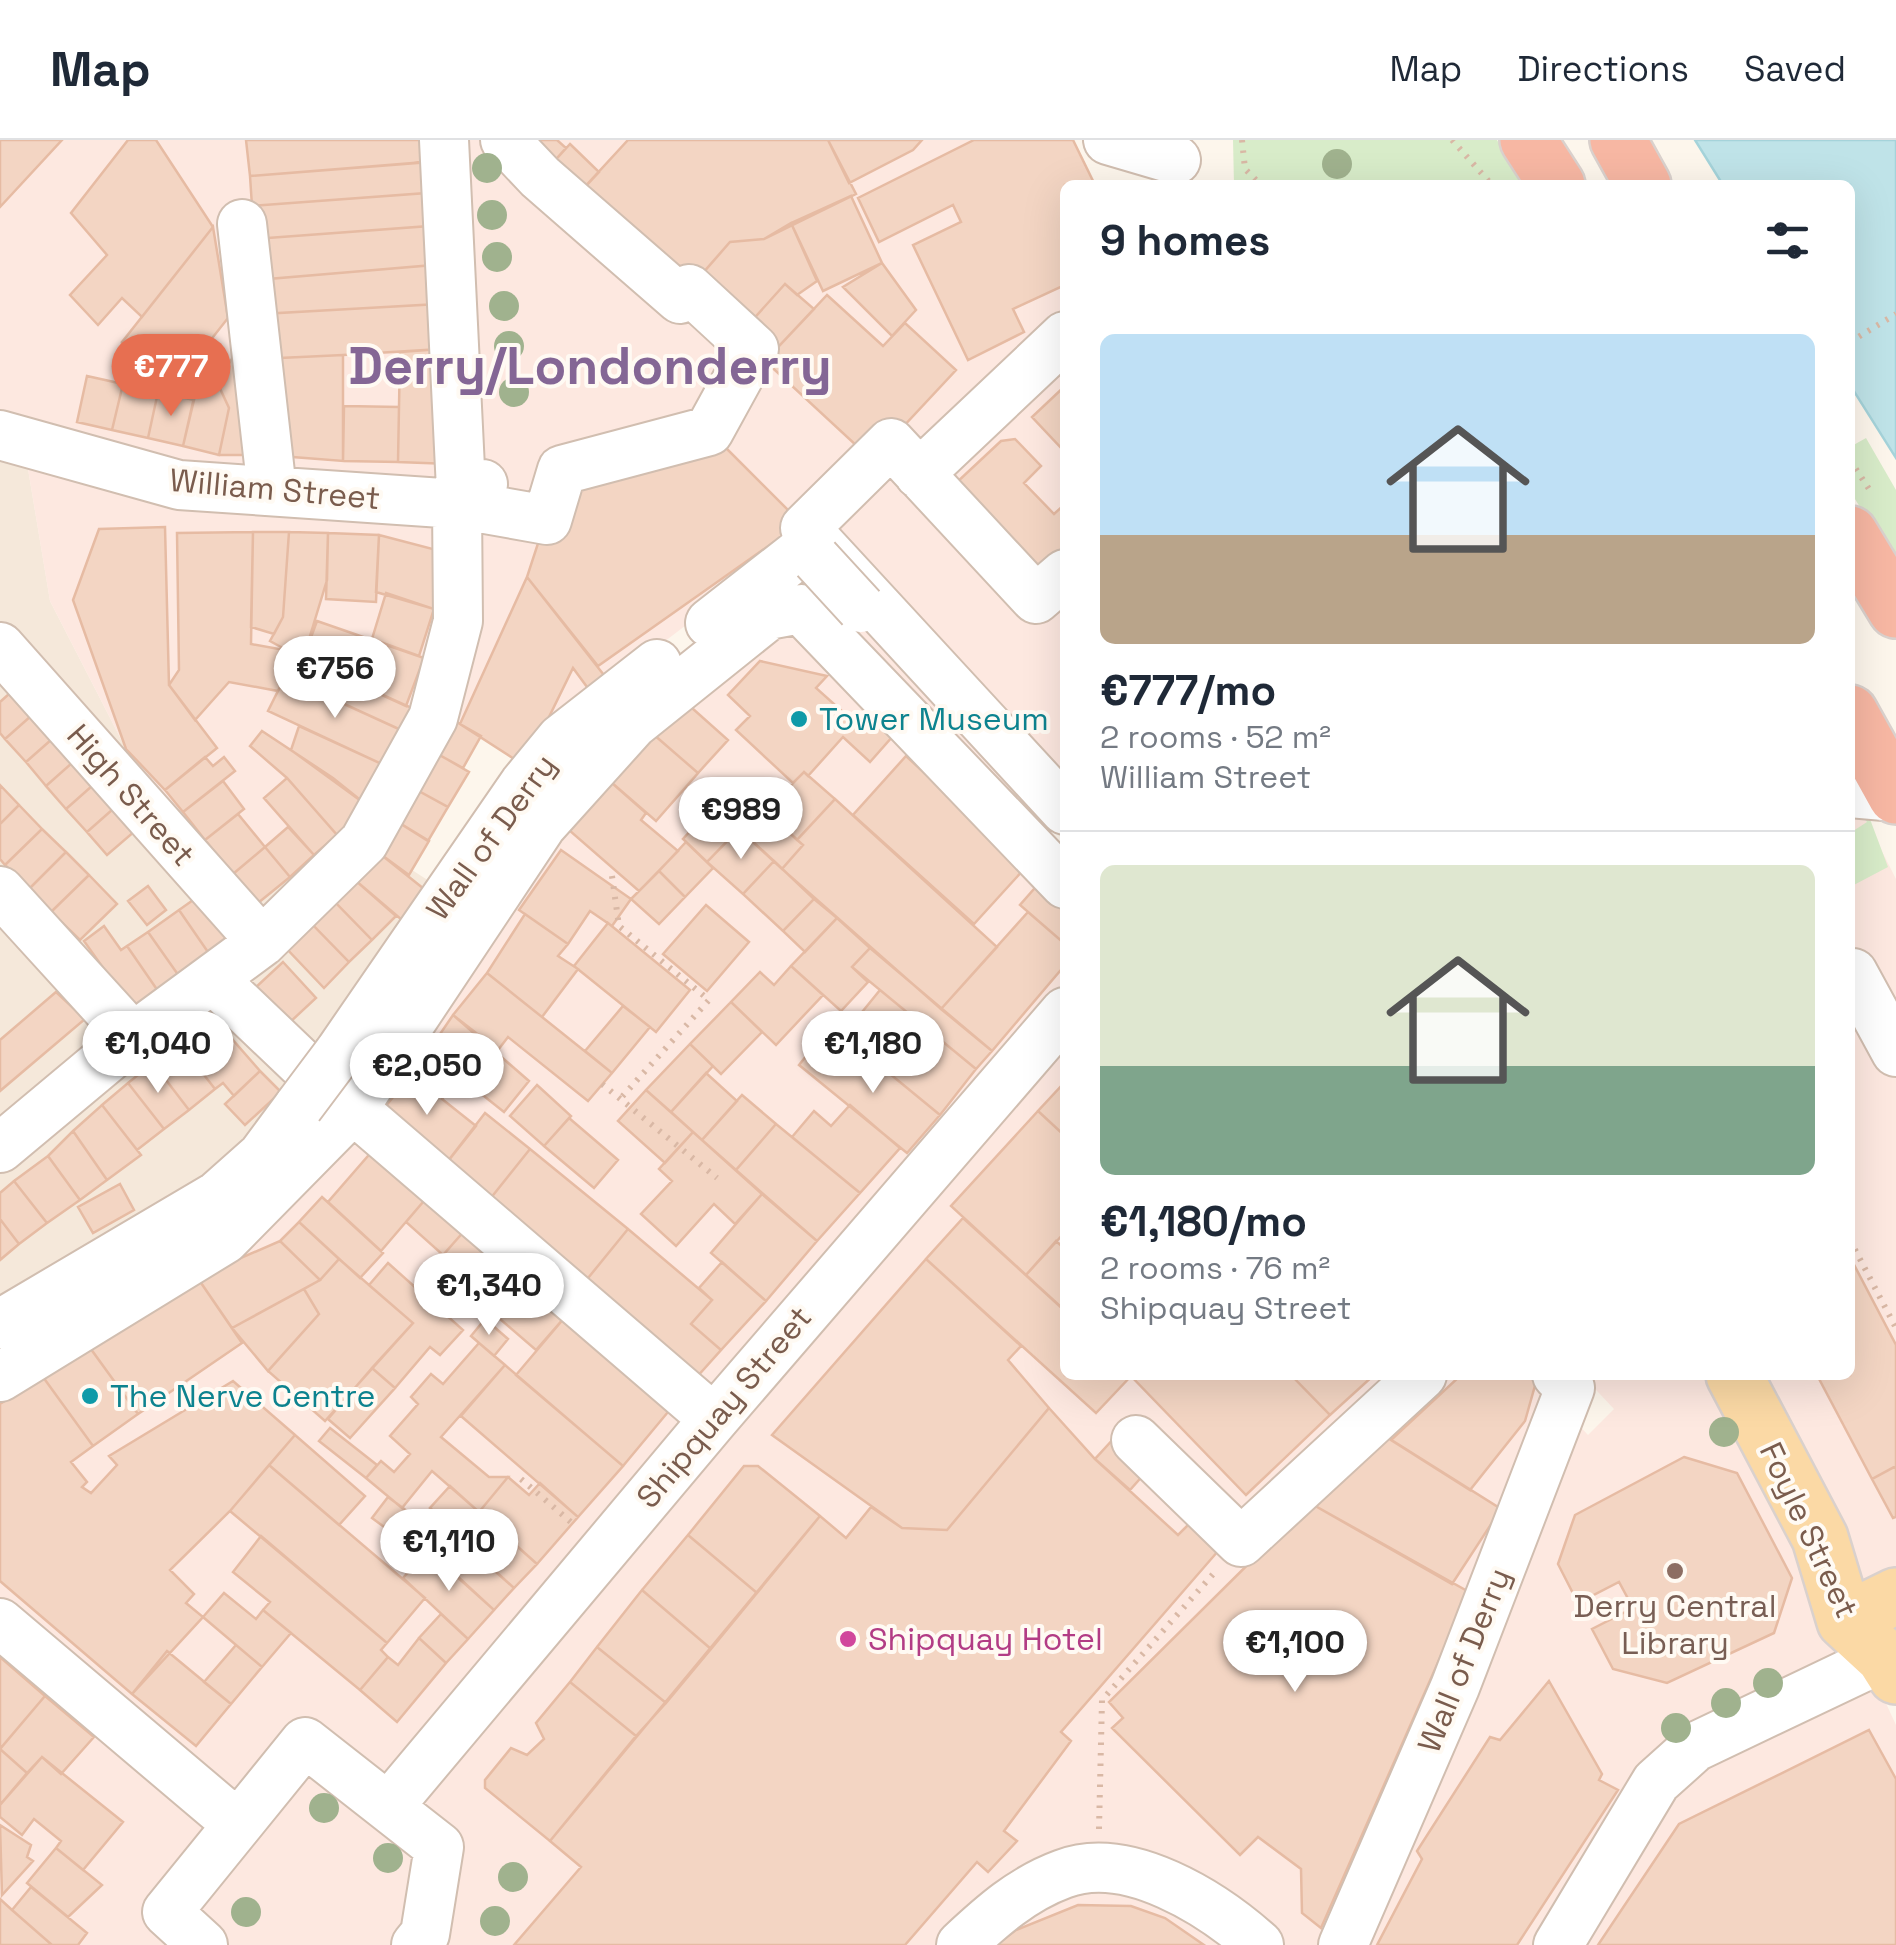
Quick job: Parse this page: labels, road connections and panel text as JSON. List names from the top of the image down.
{
  "streets": {
    "main road": ["Foyle Street"],
    "street": [
      "William Street",
      "High Street",
      "Wall of Derry",
      "Shipquay Street"
    ]
  },
  "districts": ["Derry/Londonderry"],
  "places": [
    "Tower Museum",
    "The Nerve Centre",
    "Derry Central Library",
    "Shipquay Hotel"
  ],
  "page": {
    "header": "Map",
    "nav": ["Map", "Directions", "Saved"],
    "heading": "9 homes",
    "list": [
      {
        "name": "€777/mo",
        "note": "2 rooms · 52 m² · William Street"
      },
      {
        "name": "€1,180/mo",
        "note": "2 rooms · 76 m² · Shipquay Street"
      }
    ],
    "price": [
      "€777",
      "€756",
      "€989",
      "€1,040",
      "€1,180",
      "€2,050",
      "€1,340",
      "€1,110",
      "€1,100"
    ]
  }
}
